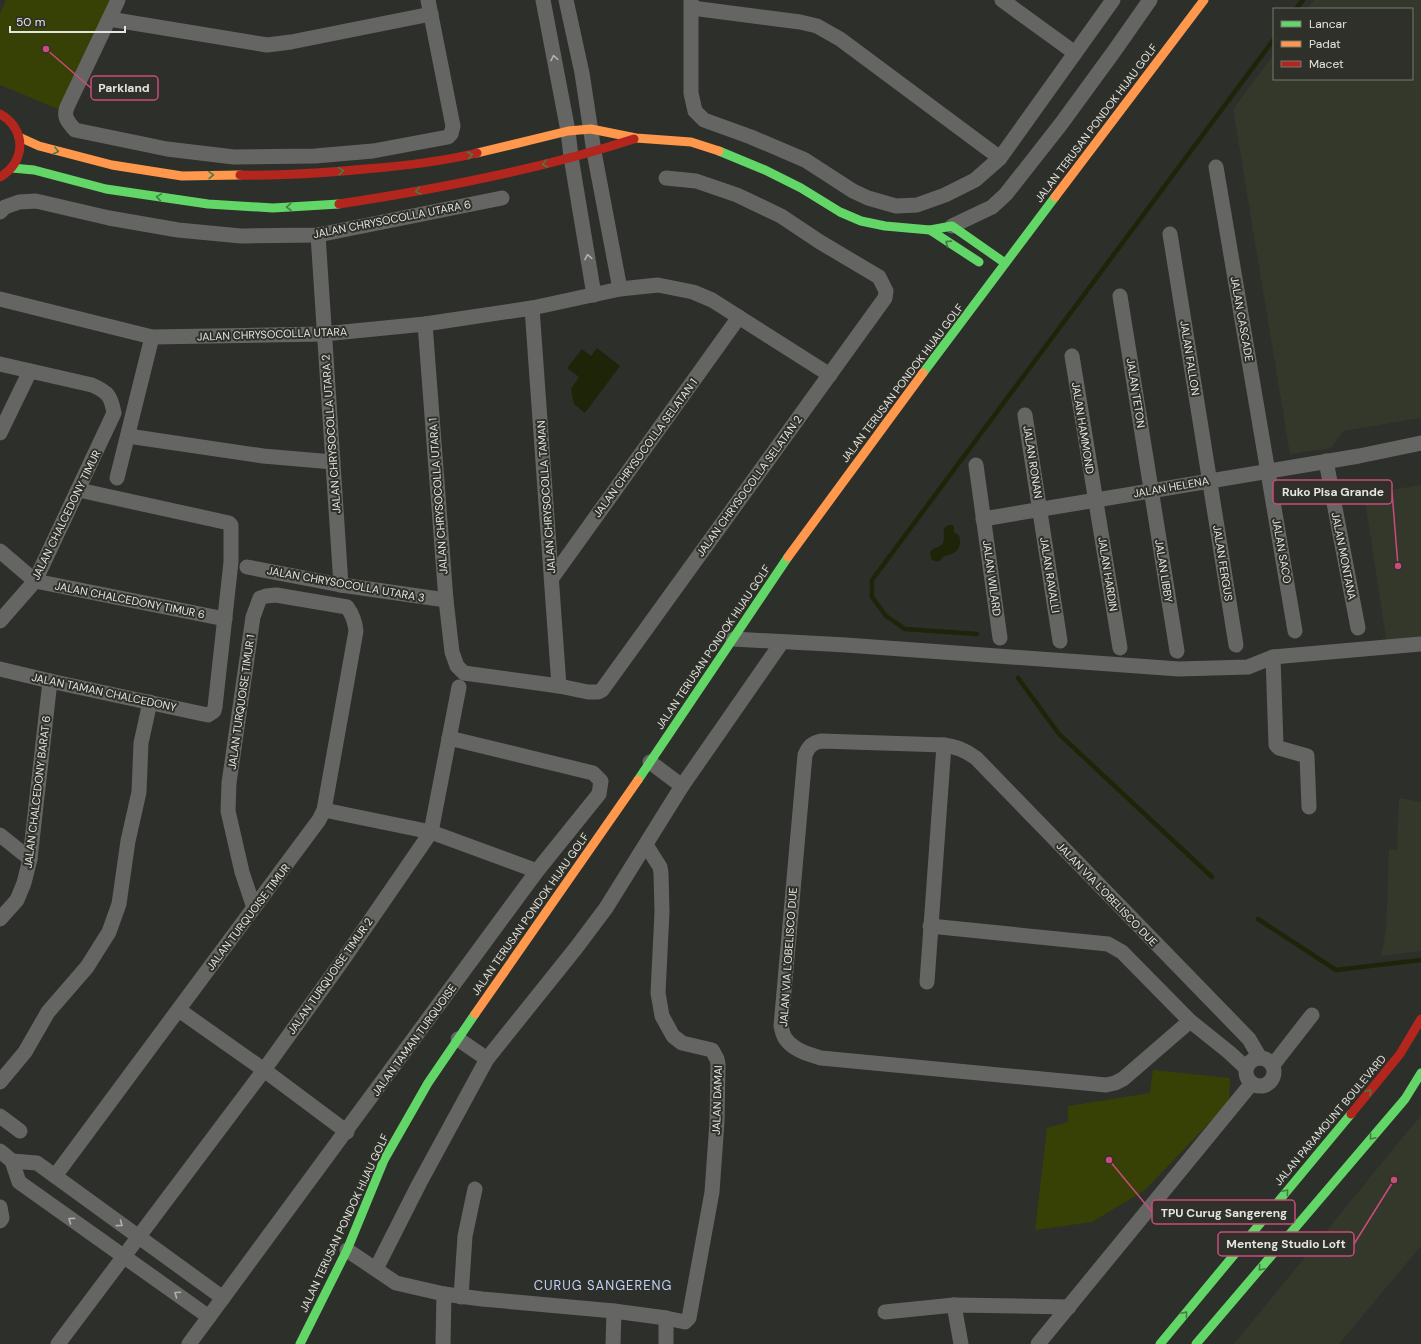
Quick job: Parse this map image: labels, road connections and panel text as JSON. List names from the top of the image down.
{
  "streets": {
    "main road": ["JALAN TERUSAN PONDOK HIJAU GOLF", "JALAN PARAMOUNT BOULEVARD"],
    "street": [
      "JALAN CHRYSOCOLLA UTARA 6",
      "JALAN CASCADE",
      "JALAN CHRYSOCOLLA UTARA",
      "JALAN FALLON",
      "JALAN TETON",
      "JALAN HAMMOND",
      "JALAN CHRYSOCOLLA UTARA 2",
      "JALAN CHRYSOCOLLA SELATAN 1",
      "JALAN RONAN",
      "JALAN CHRYSOCOLLA SELATAN 2",
      "JALAN HELENA",
      "JALAN CHRYSOCOLLA UTARA 1",
      "JALAN CHRYSOCOLLA TAMAN",
      "JALAN CHALCEDONY TIMUR",
      "JALAN SACO",
      "JALAN MONTANA",
      "JALAN FERGUS",
      "JALAN LIBBY",
      "JALAN HARDIN",
      "JALAN RAVALLI",
      "JALAN WILARD",
      "JALAN CHRYSOCOLLA UTARA 3",
      "JALAN CHALCEDONY TIMUR 6",
      "JALAN TAMAN CHALCEDONY",
      "JALAN TURQUOISE TIMUR 1",
      "JALAN CHALCEDONY BARAT 6",
      "JALAN VIA L'OBELISCO DUE",
      "JALAN TURQUOISE TIMUR",
      "JALAN TURQUOISE TIMUR 2",
      "JALAN TAMAN TURQUOISE",
      "JALAN DAMAI"
    ]
  },
  "crossings": [
    ["JALAN CHRYSOCOLLA UTARA 6", "JALAN CHRYSOCOLLA UTARA 2"],
    ["JALAN CASCADE", "JALAN HELENA"],
    ["JALAN CASCADE", "JALAN SACO"],
    ["JALAN CHRYSOCOLLA UTARA", "JALAN CHRYSOCOLLA UTARA 2"],
    ["JALAN CHRYSOCOLLA UTARA", "JALAN CHRYSOCOLLA SELATAN 1"],
    ["JALAN CHRYSOCOLLA UTARA", "JALAN CHRYSOCOLLA SELATAN 2"],
    ["JALAN CHRYSOCOLLA UTARA", "JALAN CHRYSOCOLLA UTARA 1"],
    ["JALAN CHRYSOCOLLA UTARA", "JALAN CHRYSOCOLLA TAMAN"],
    ["JALAN FALLON", "JALAN HELENA"],
    ["JALAN FALLON", "JALAN FERGUS"],
    ["JALAN TETON", "JALAN HELENA"],
    ["JALAN TETON", "JALAN LIBBY"],
    ["JALAN HAMMOND", "JALAN HELENA"],
    ["JALAN HAMMOND", "JALAN HARDIN"],
    ["JALAN CHRYSOCOLLA UTARA 2", "JALAN CHRYSOCOLLA UTARA 3"],
    ["JALAN CHRYSOCOLLA SELATAN 1", "JALAN CHRYSOCOLLA TAMAN"],
    ["JALAN RONAN", "JALAN HELENA"],
    ["JALAN RONAN", "JALAN RAVALLI"],
    ["JALAN CHRYSOCOLLA SELATAN 2", "JALAN CHRYSOCOLLA UTARA 1"],
    ["JALAN CHRYSOCOLLA SELATAN 2", "JALAN CHRYSOCOLLA TAMAN"],
    ["JALAN HELENA", "JALAN SACO"],
    ["JALAN HELENA", "JALAN MONTANA"],
    ["JALAN HELENA", "JALAN FERGUS"],
    ["JALAN HELENA", "JALAN LIBBY"],
    ["JALAN HELENA", "JALAN HARDIN"],
    ["JALAN HELENA", "JALAN RAVALLI"],
    ["JALAN HELENA", "JALAN WILARD"],
    ["JALAN CHRYSOCOLLA UTARA 1", "JALAN CHRYSOCOLLA TAMAN"],
    ["JALAN CHRYSOCOLLA UTARA 1", "JALAN CHRYSOCOLLA UTARA 3"],
    ["JALAN CHALCEDONY TIMUR", "JALAN CHALCEDONY TIMUR 6"],
    ["JALAN CHALCEDONY TIMUR 6", "JALAN TAMAN CHALCEDONY"],
    ["JALAN TAMAN CHALCEDONY", "JALAN CHALCEDONY BARAT 6"],
    ["JALAN TURQUOISE TIMUR 1", "JALAN TURQUOISE TIMUR"],
    ["JALAN TURQUOISE TIMUR 2", "JALAN TAMAN TURQUOISE"]
  ],
  "districts": ["CURUG SANGERENG"],
  "places": [
    "Parkland",
    "Ruko Pisa Grande",
    "TPU Curug Sangereng",
    "Menteng Studio Loft"
  ],
  "legend": ["Lancar", "Padat", "Macet"],
  "scale_bar": "50 m"
}
